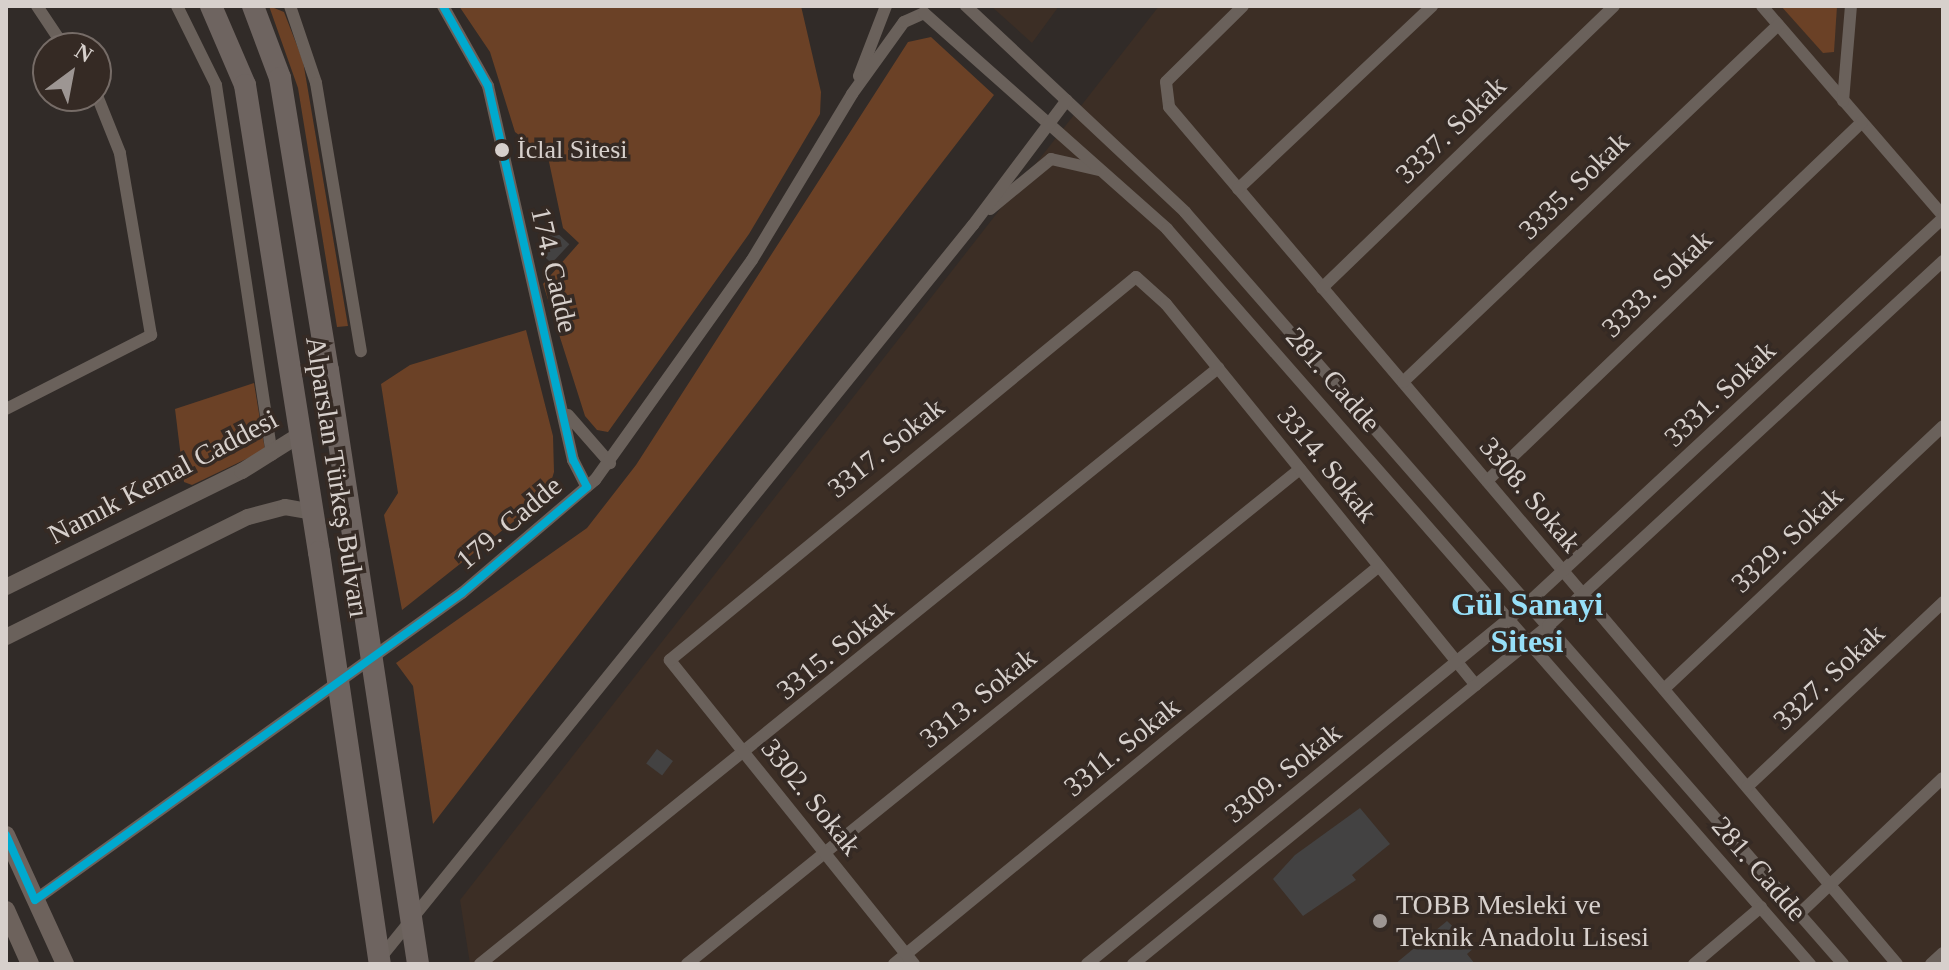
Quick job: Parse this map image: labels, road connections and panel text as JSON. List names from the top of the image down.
{
  "streets": {
    "highway": ["Alparslan Türkeş Bulvarı"],
    "street": [
      "3337. Sokak",
      "3335. Sokak",
      "174. Cadde",
      "3333. Sokak",
      "281. Cadde",
      "3331. Sokak",
      "3317. Sokak",
      "3314. Sokak",
      "Namık Kemal Caddesi",
      "3308. Sokak",
      "179. Cadde",
      "3329. Sokak",
      "3315. Sokak",
      "3327. Sokak",
      "3313. Sokak",
      "3311. Sokak",
      "3309. Sokak",
      "3302. Sokak"
    ]
  },
  "crossings": [
    ["3337. Sokak", "3308. Sokak"],
    ["3335. Sokak", "3308. Sokak"],
    ["174. Cadde", "179. Cadde"],
    ["3333. Sokak", "3308. Sokak"],
    ["281. Cadde", "3331. Sokak"],
    ["281. Cadde", "179. Cadde"],
    ["281. Cadde", "3309. Sokak"],
    ["3331. Sokak", "3308. Sokak"],
    ["3331. Sokak", "3309. Sokak"],
    ["3317. Sokak", "3314. Sokak"],
    ["3317. Sokak", "3302. Sokak"],
    ["3314. Sokak", "3315. Sokak"],
    ["3314. Sokak", "3313. Sokak"],
    ["3314. Sokak", "3311. Sokak"],
    ["3314. Sokak", "3309. Sokak"],
    ["Namık Kemal Caddesi", "Alparslan Türkeş Bulvarı"],
    ["3308. Sokak", "3329. Sokak"],
    ["3308. Sokak", "3327. Sokak"],
    ["3315. Sokak", "3302. Sokak"],
    ["3313. Sokak", "3302. Sokak"],
    ["3311. Sokak", "3302. Sokak"]
  ],
  "districts": ["Gül Sanayi Sitesi"],
  "places": ["İclal Sitesi", "TOBB Mesleki ve Teknik Anadolu Lisesi"],
  "north": "top right"
}
